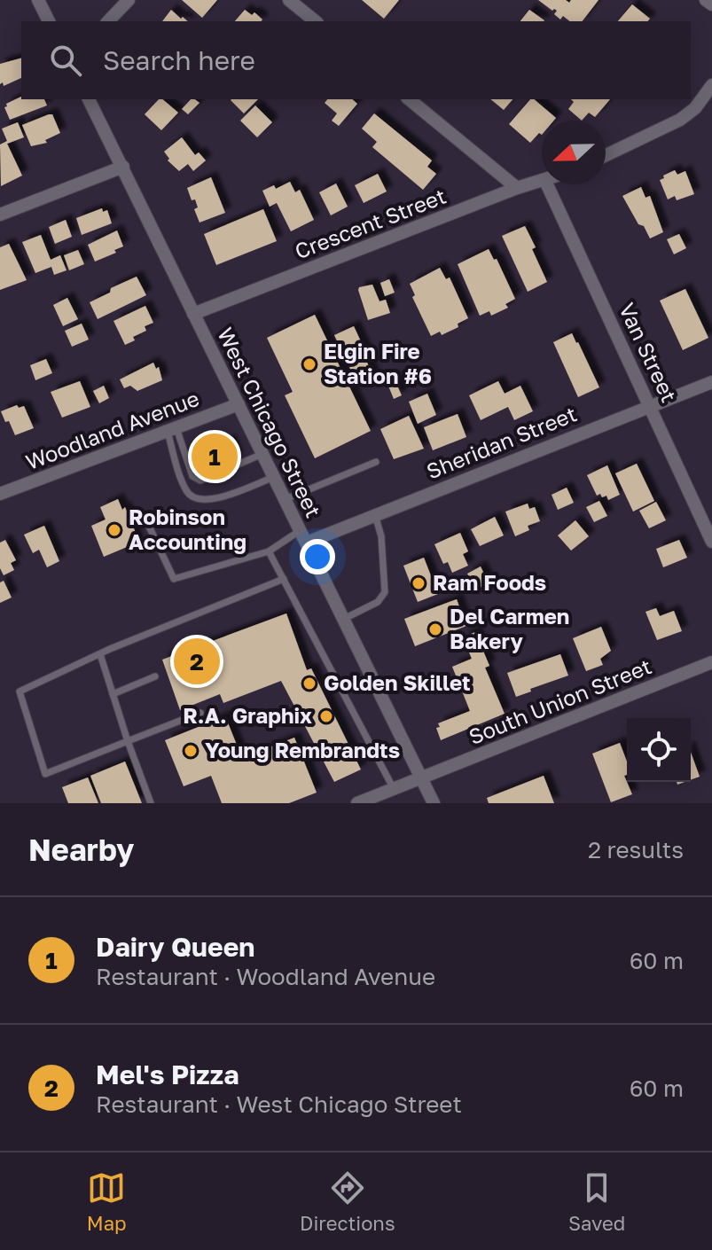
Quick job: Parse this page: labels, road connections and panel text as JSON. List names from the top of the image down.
{
  "streets": {
    "street": [
      "Crescent Street",
      "Van Street",
      "West Chicago Street",
      "Woodland Avenue",
      "Sheridan Street",
      "South Union Street"
    ]
  },
  "crossings": [
    ["Crescent Street", "West Chicago Street"],
    ["Van Street", "Sheridan Street"],
    ["West Chicago Street", "Woodland Avenue"],
    ["West Chicago Street", "Sheridan Street"],
    ["West Chicago Street", "South Union Street"]
  ],
  "places": [
    "Elgin Fire Station #6",
    "Robinson Accounting",
    "Ram Foods",
    "Del Carmen Bakery",
    "Golden Skillet",
    "R.A. Graphix",
    "Young Rembrandts"
  ],
  "north": "left",
  "page": {
    "search": "Search here",
    "pins": ["1", "2"],
    "heading": ["Nearby", "2 results"],
    "list": [
      {
        "mark": "1",
        "name": "Dairy Queen",
        "note": "Restaurant · Woodland Avenue",
        "value": "60 m"
      },
      {
        "mark": "2",
        "name": "Mel's Pizza",
        "note": "Restaurant · West Chicago Street",
        "value": "60 m"
      }
    ],
    "nav": ["Map", "Directions", "Saved"]
  }
}
